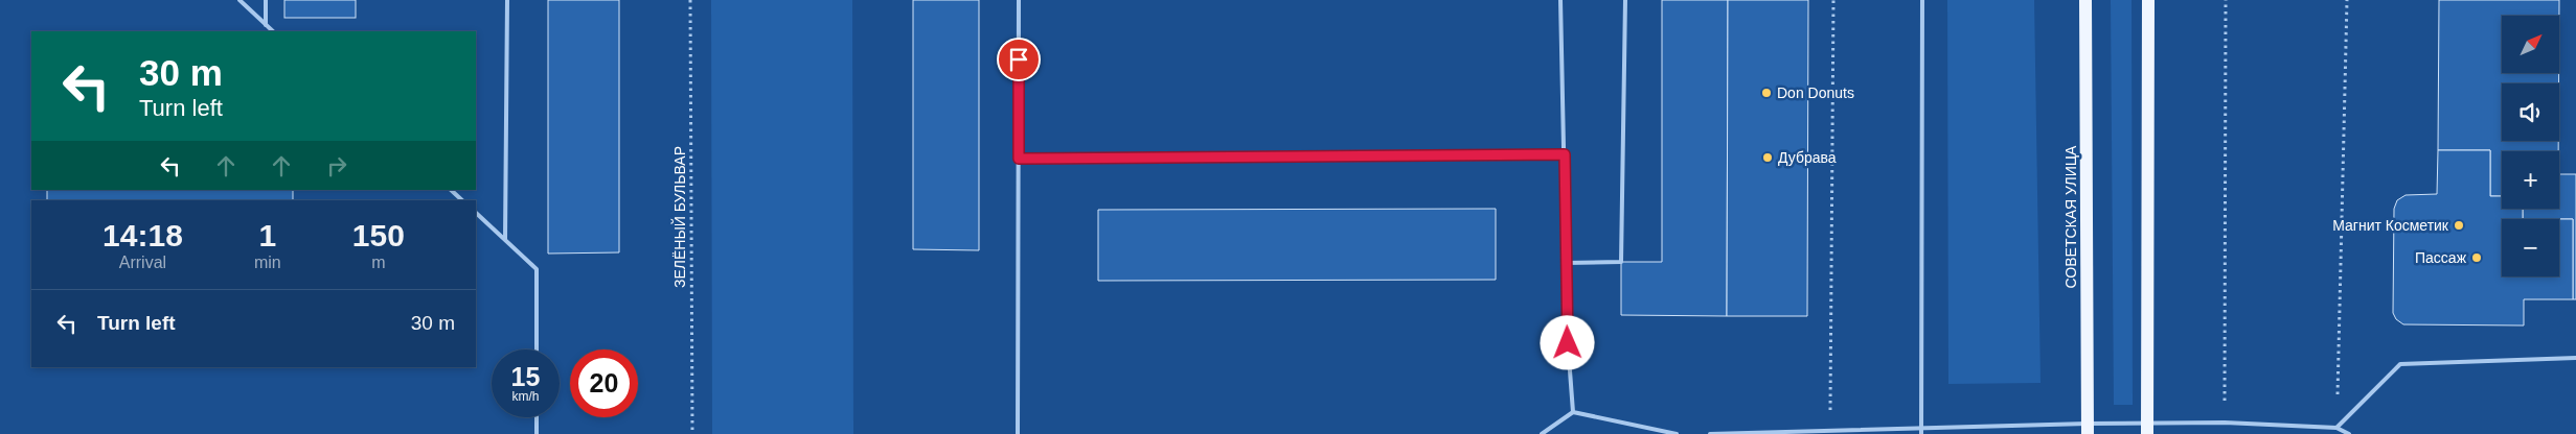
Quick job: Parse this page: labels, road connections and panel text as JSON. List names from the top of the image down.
{
  "streets": {
    "main road": ["СОВЕТСКАЯ УЛИЦА"],
    "path": ["ЗЕЛЁНЫЙ БУЛЬВАР"]
  },
  "places": [
    "Don Donuts",
    "Дубрава",
    "Магнит Косметик",
    "Пассаж"
  ],
  "north": "top right",
  "page": {
    "map_buttons": ["+", "−"],
    "turn": ["30 m", "Turn left"],
    "eta": [
      "14:18",
      "Arrival",
      "1",
      "min",
      "150",
      "m"
    ],
    "list": [
      {
        "name": "Turn left",
        "value": "30 m"
      }
    ],
    "speed": "15 km/h",
    "limit": "20"
  }
}
